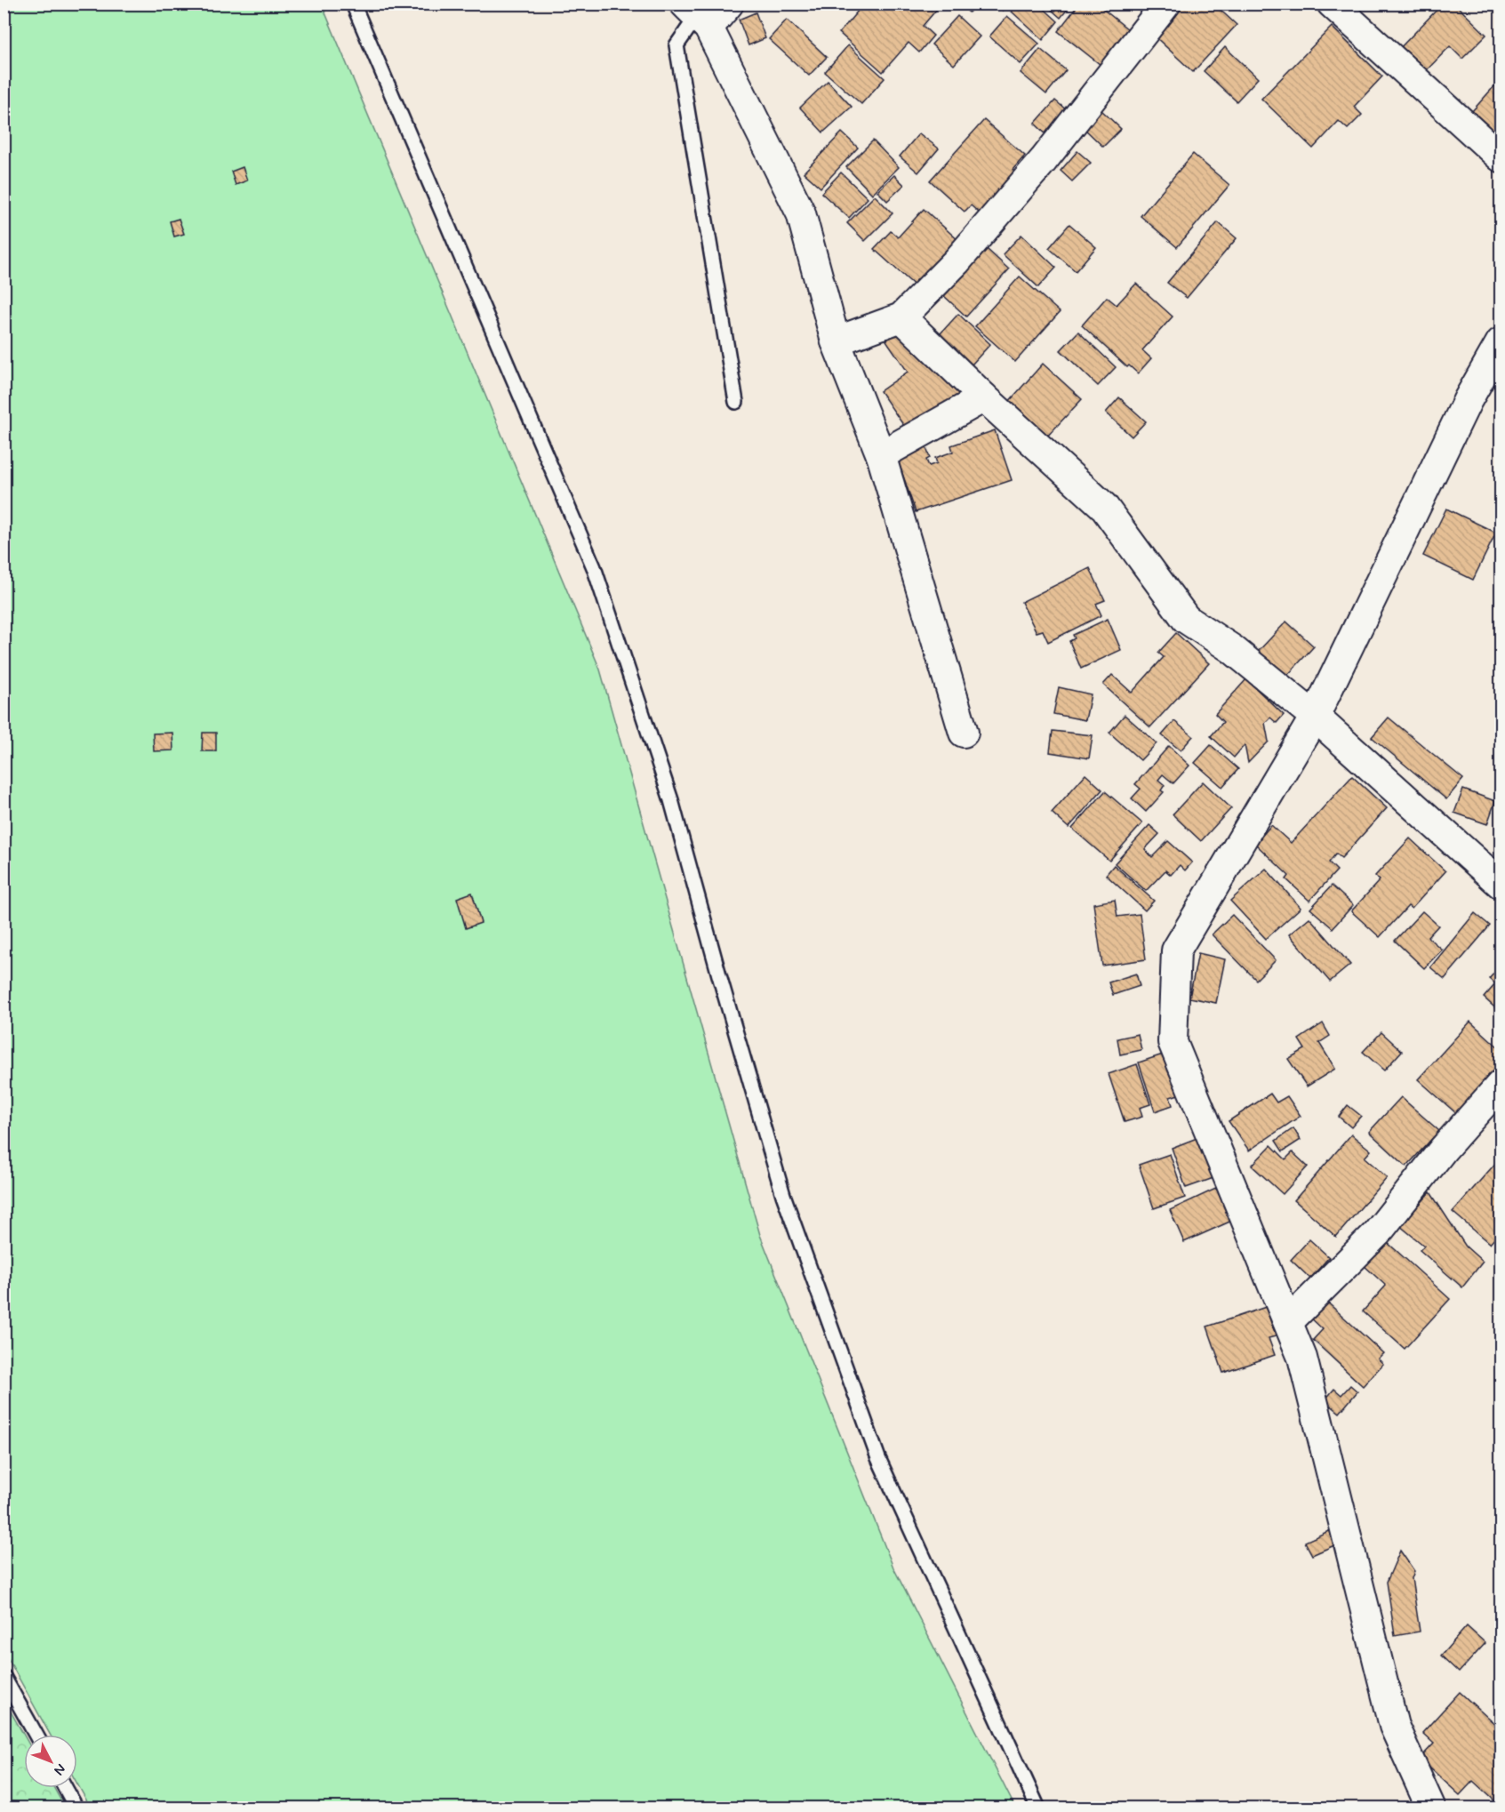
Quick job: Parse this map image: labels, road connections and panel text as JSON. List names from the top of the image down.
{
  "north": "bottom right"
}
